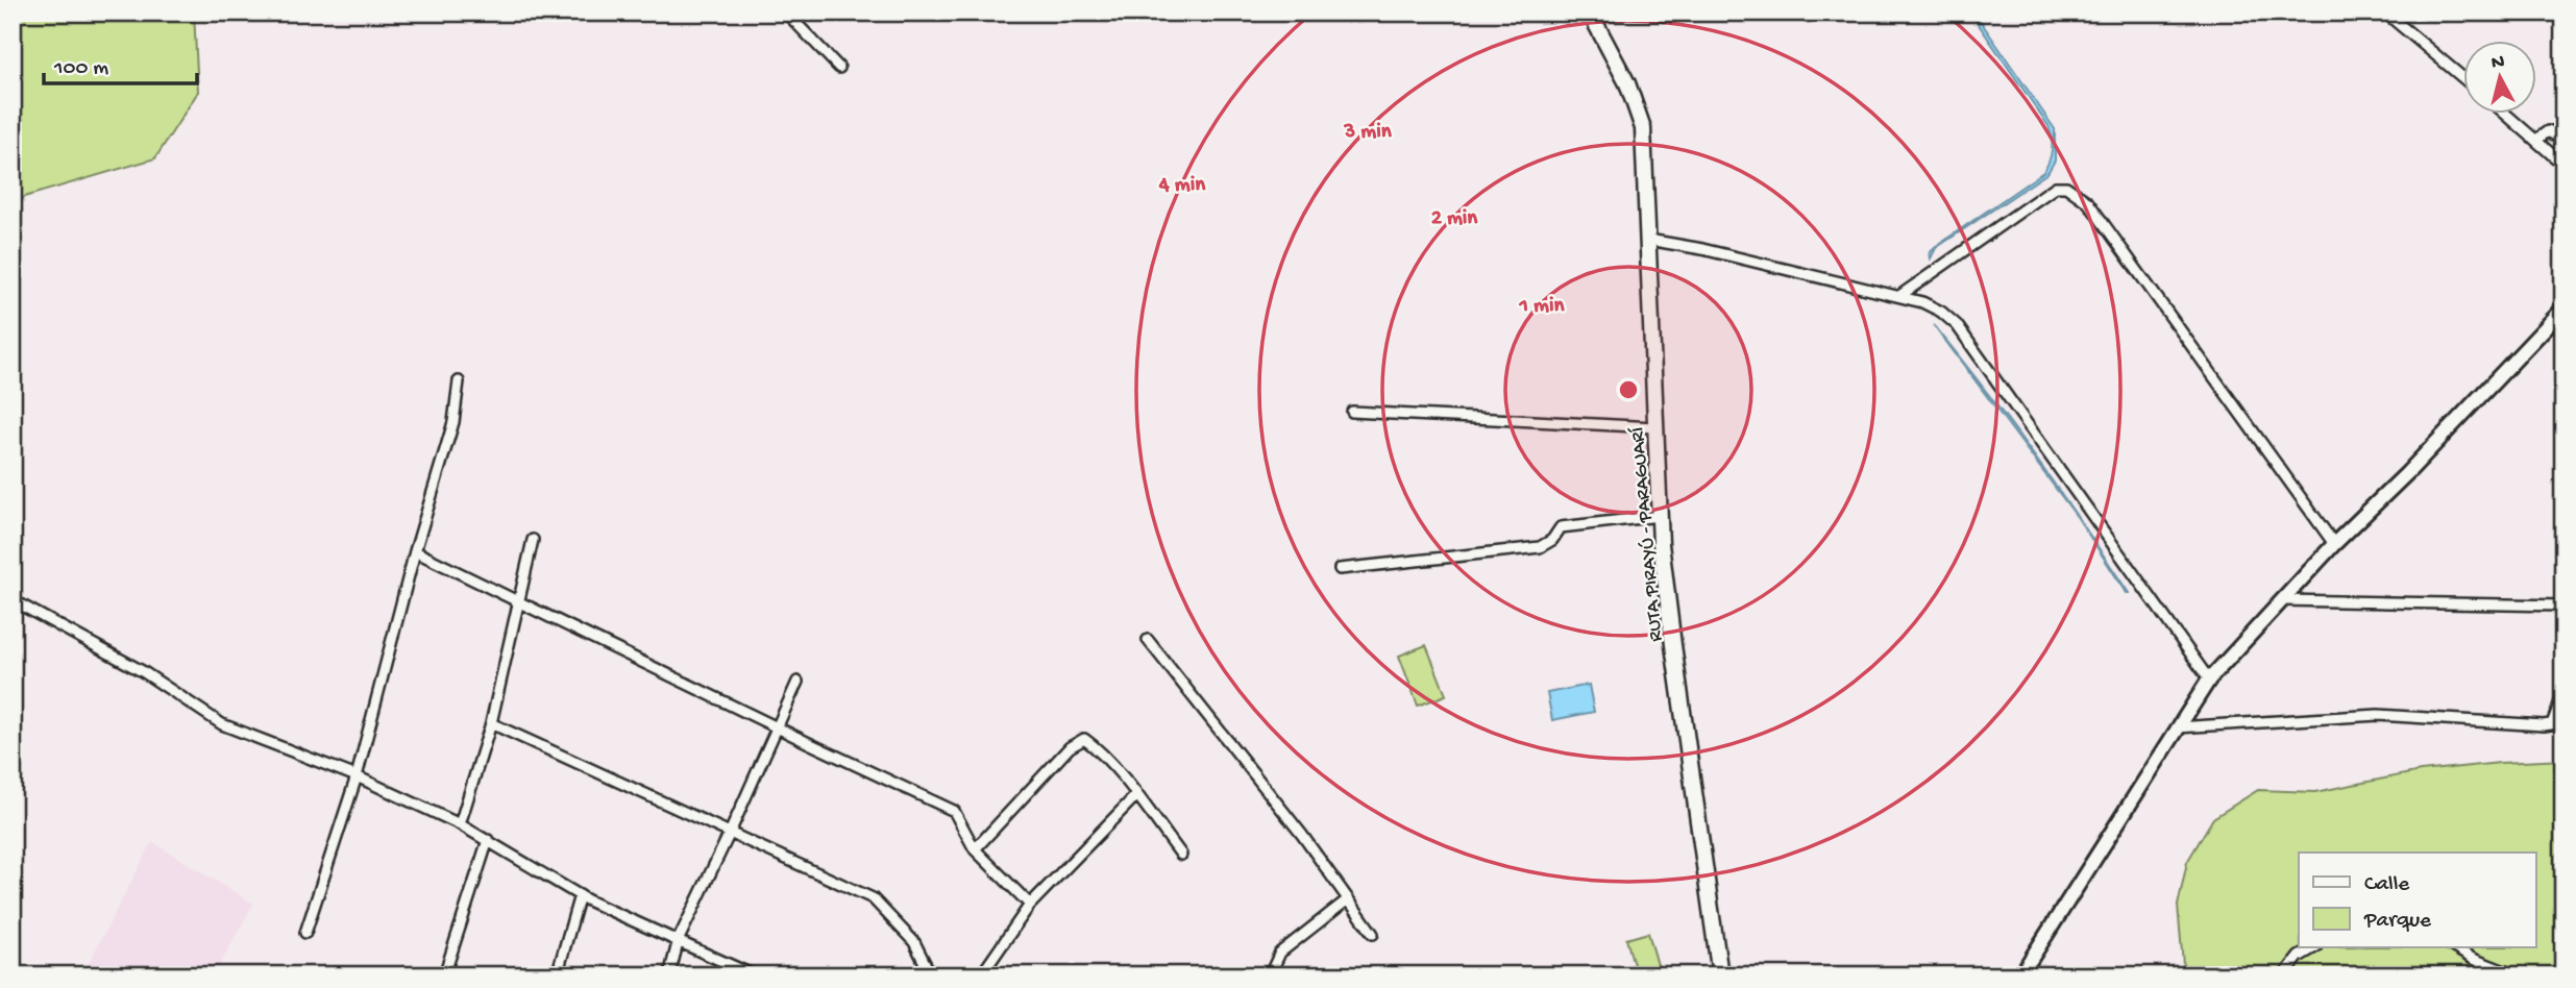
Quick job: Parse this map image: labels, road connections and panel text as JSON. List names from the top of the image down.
{
  "streets": {
    "main road": ["RUTA PIRAYÚ - PARAGUARÍ"]
  },
  "legend": ["Calle", "Parque"],
  "scale_bar": "100 m",
  "north": "top",
  "rings": [
    "3 min",
    "4 min",
    "2 min",
    "1 min"
  ]
}
